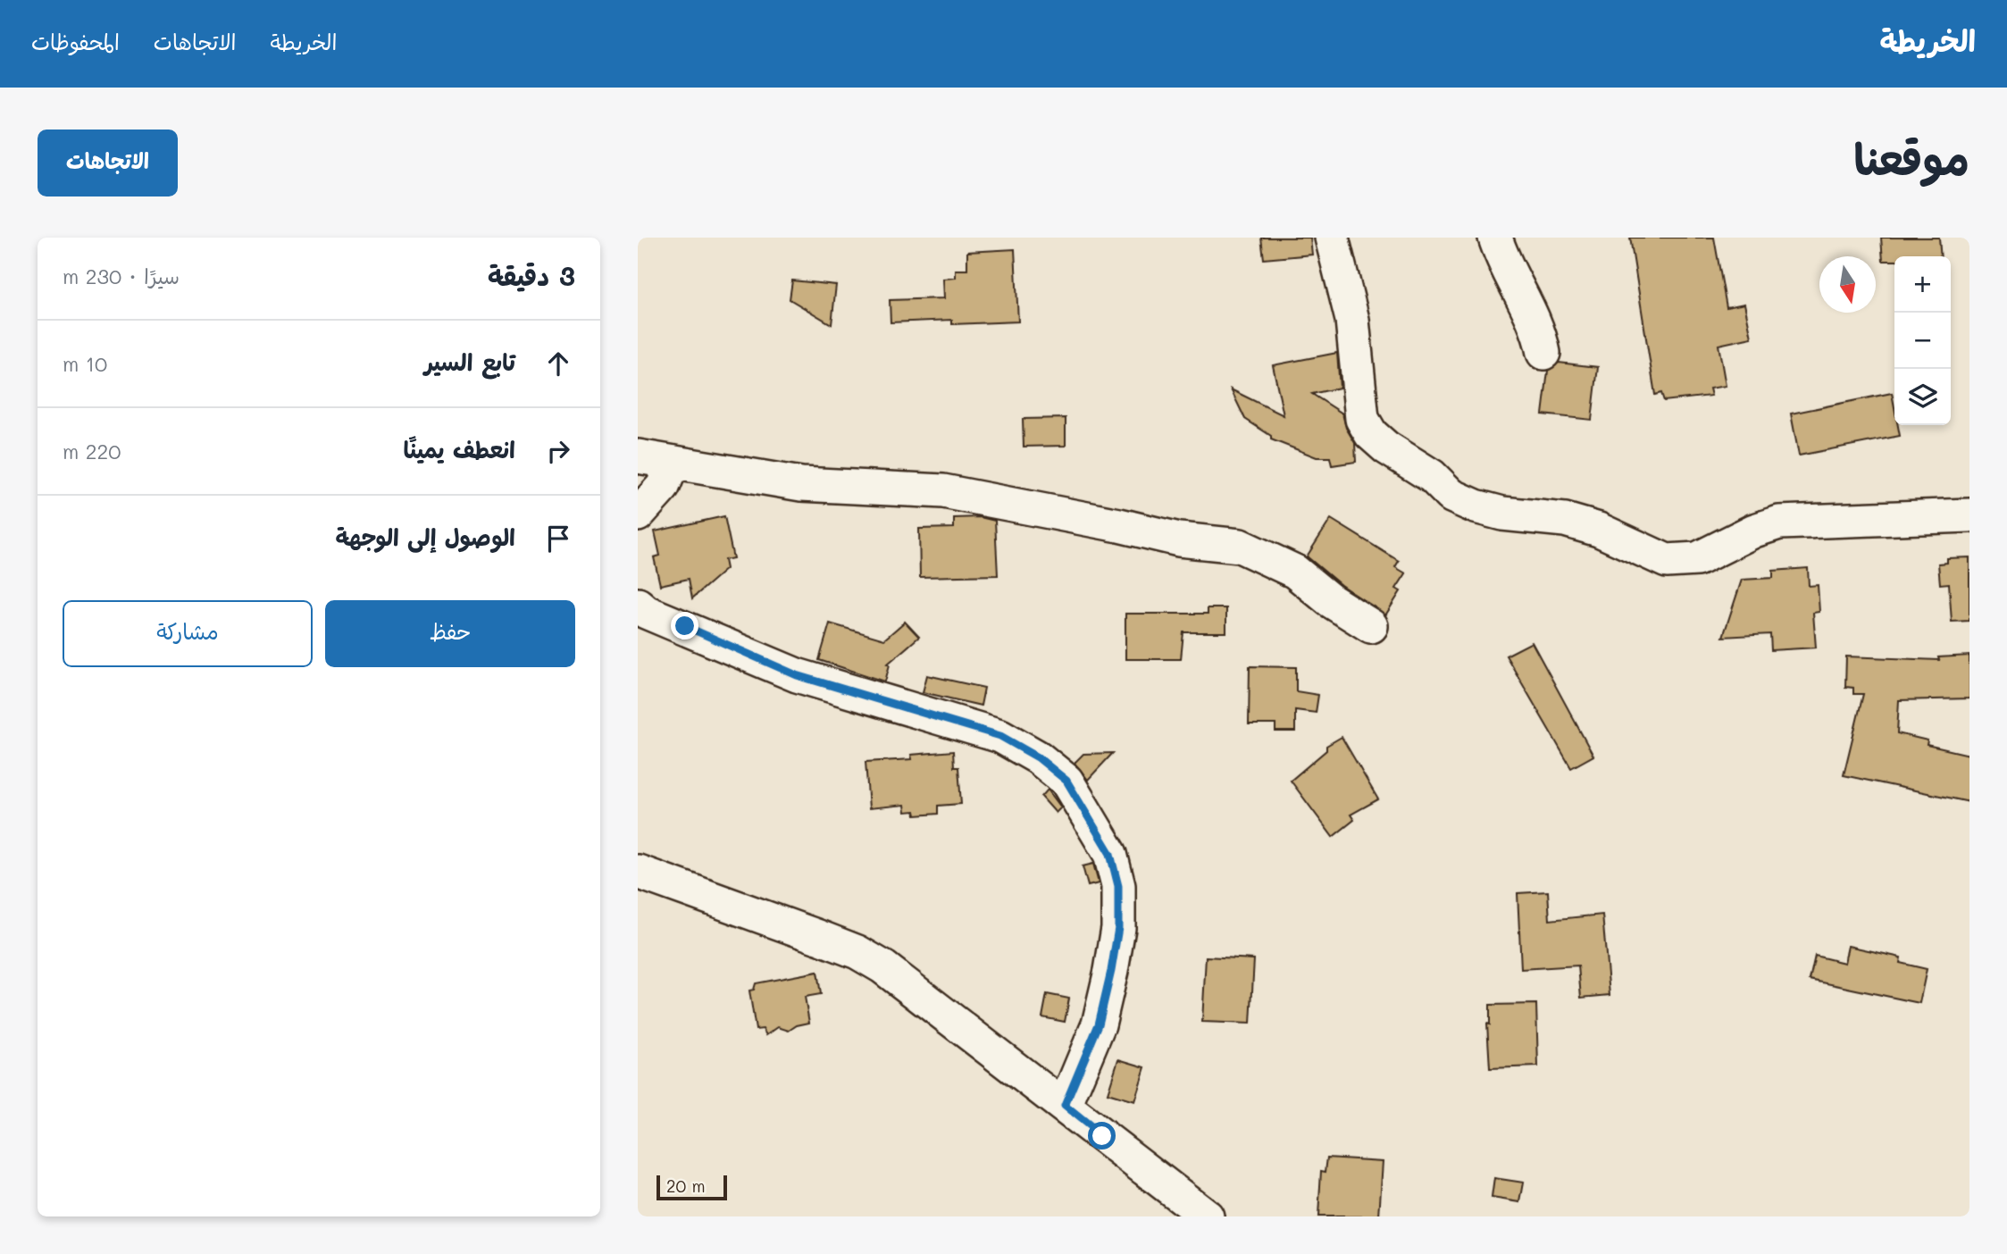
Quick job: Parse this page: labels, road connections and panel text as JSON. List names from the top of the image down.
{
  "scale_bar": "20 m",
  "north": "bottom",
  "page": {
    "header": "الخريطة",
    "nav": ["الخريطة", "الاتجاهات", "المحفوظات"],
    "title": "موقعنا",
    "buttons": [
      "الاتجاهات",
      ["حفظ", "مشاركة"]
    ],
    "heading": ["3 دقيقة", "سيرًا · 230 m"],
    "map_buttons": ["+", "−"],
    "list": [
      ["تابع السير", "10 m"],
      ["انعطف يمينًا", "220 m"],
      "الوصول إلى الوجهة"
    ],
    "scale": "20 m"
  }
}
